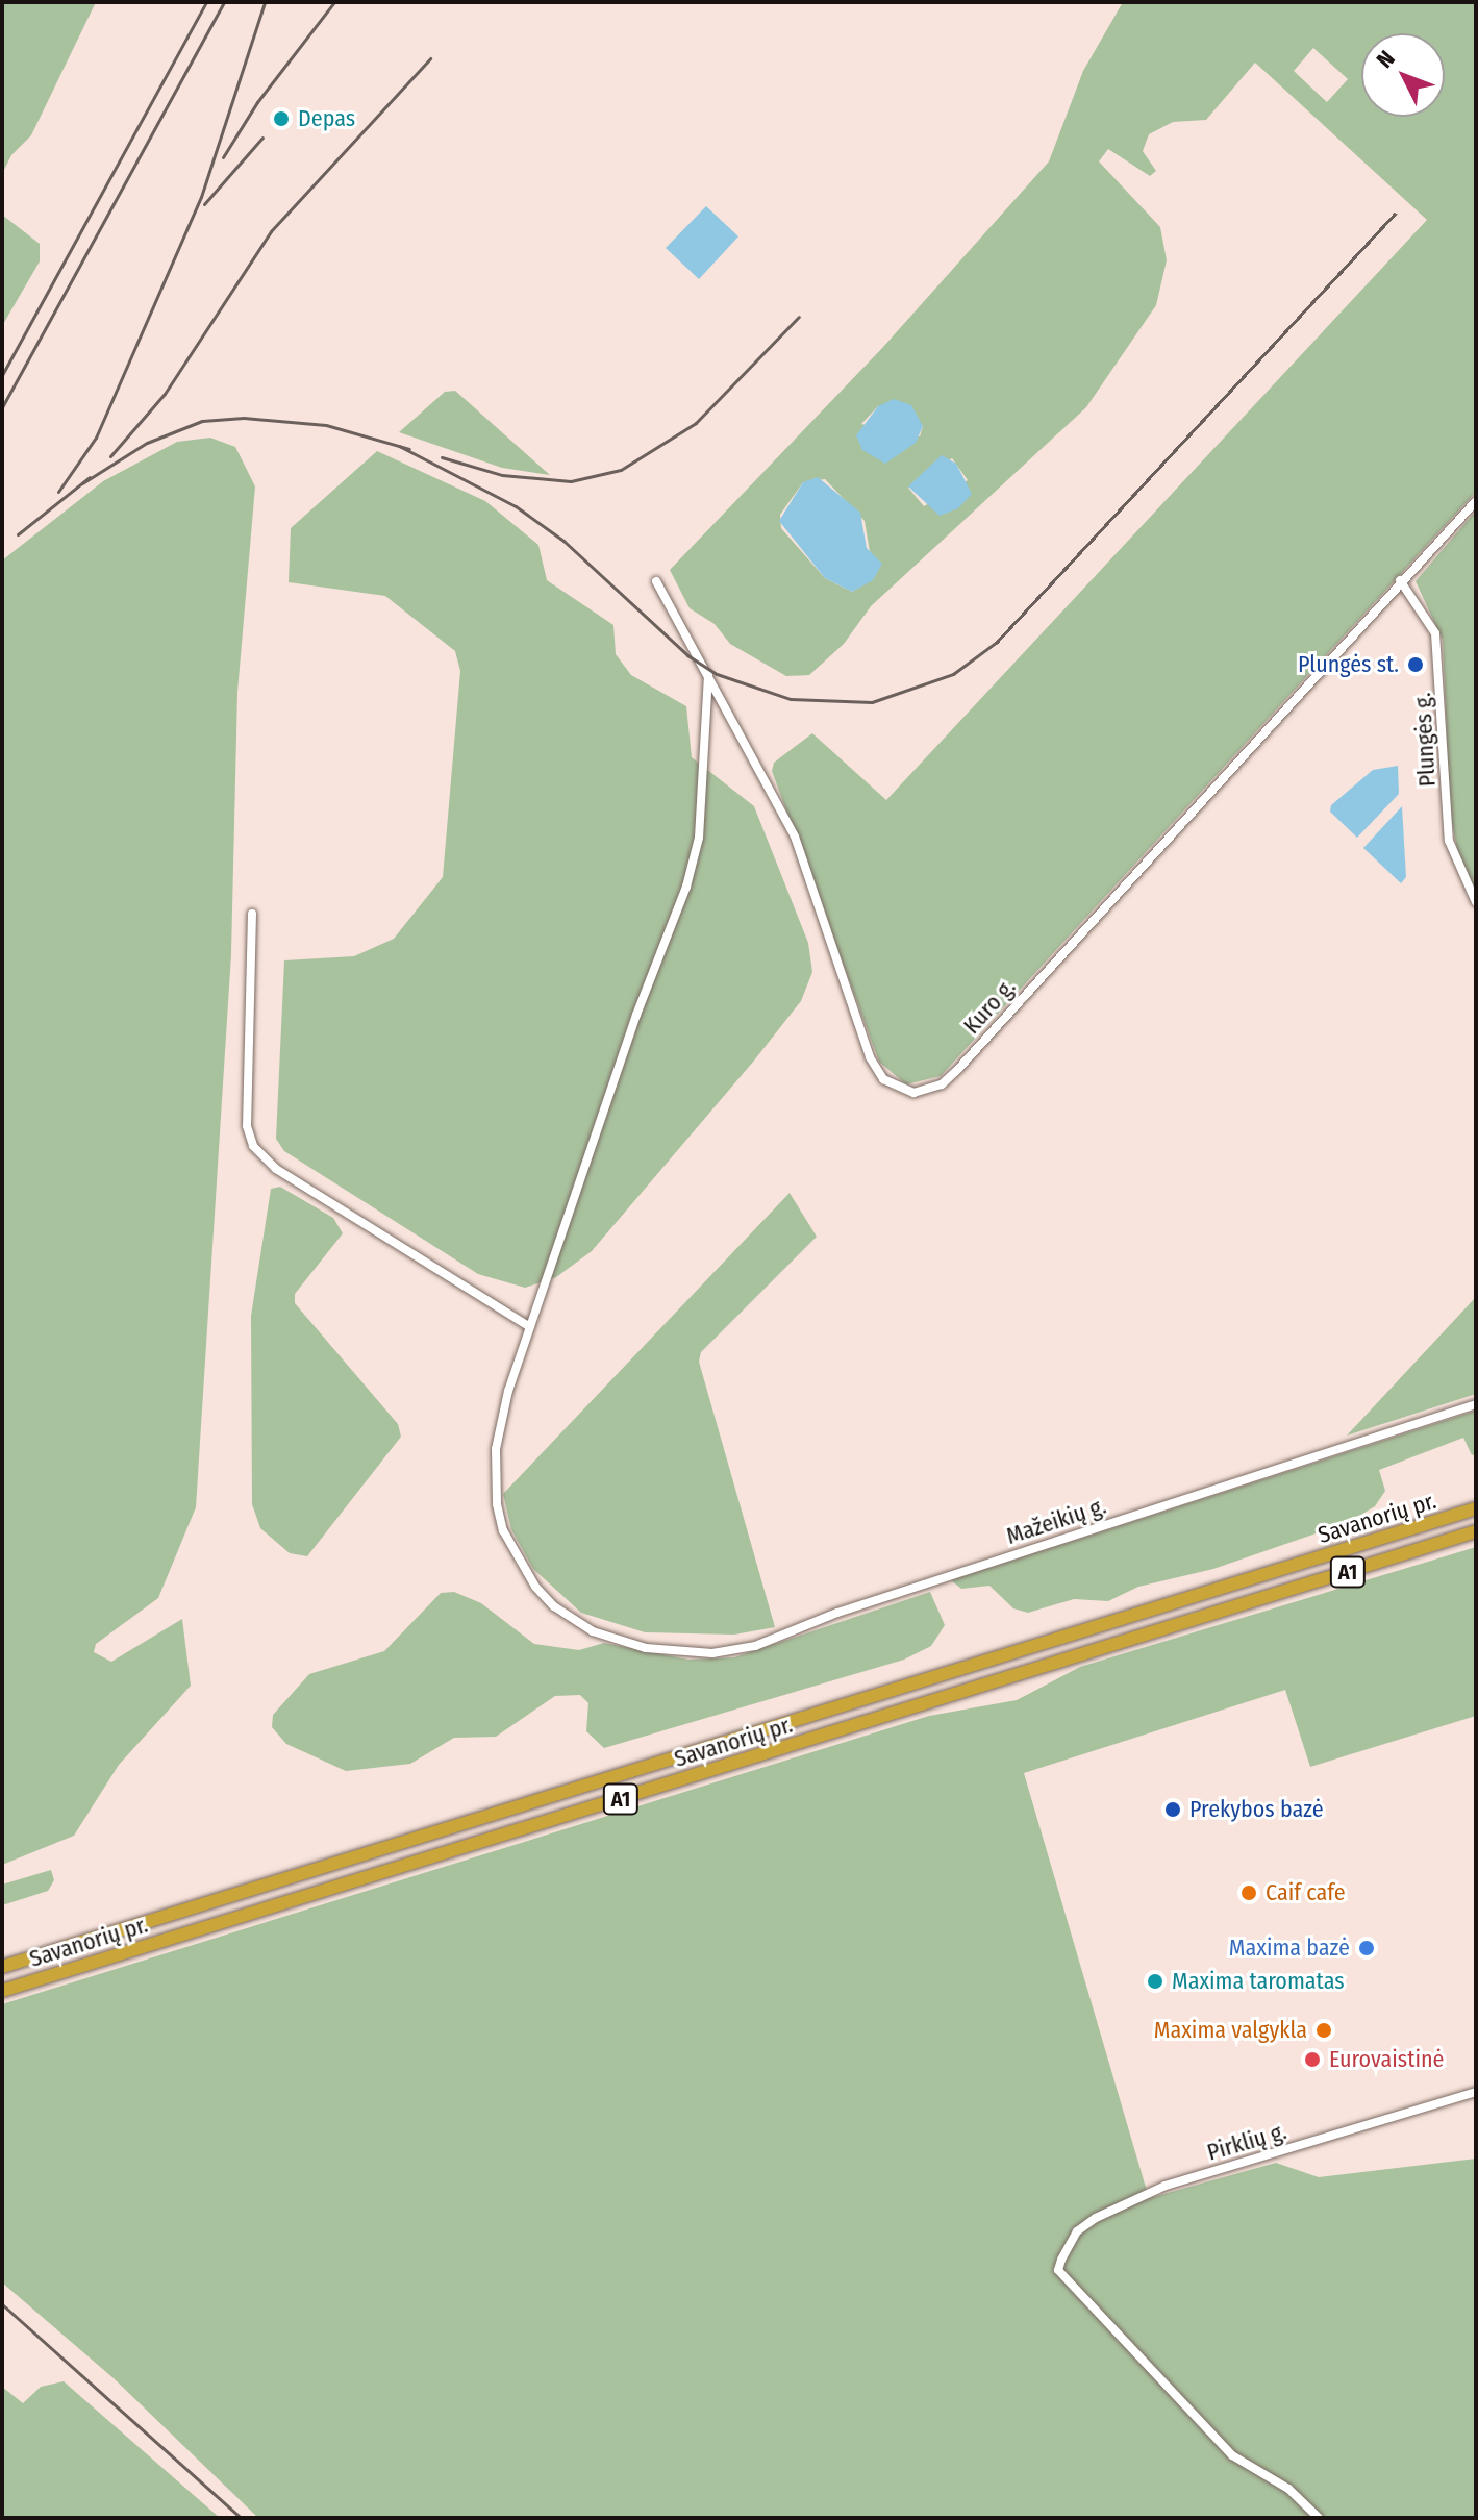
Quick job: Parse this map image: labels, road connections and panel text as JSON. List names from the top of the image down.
{
  "streets": {
    "highway": ["Savanorių pr.", "A1"],
    "street": [
      "Plungės g.",
      "Kuro g.",
      "Mažeikių g.",
      "Pirklių g."
    ]
  },
  "crossings": [
    ["Plungės g.", "Kuro g."],
    ["Kuro g.", "Mažeikių g."]
  ],
  "places": [
    "Depas",
    "Plungės st.",
    "Prekybos bazė",
    "Caif cafe",
    "Maxima bazė",
    "Maxima taromatas",
    "Maxima valgykla",
    "Eurovaistinė"
  ],
  "north": "top left"
}
